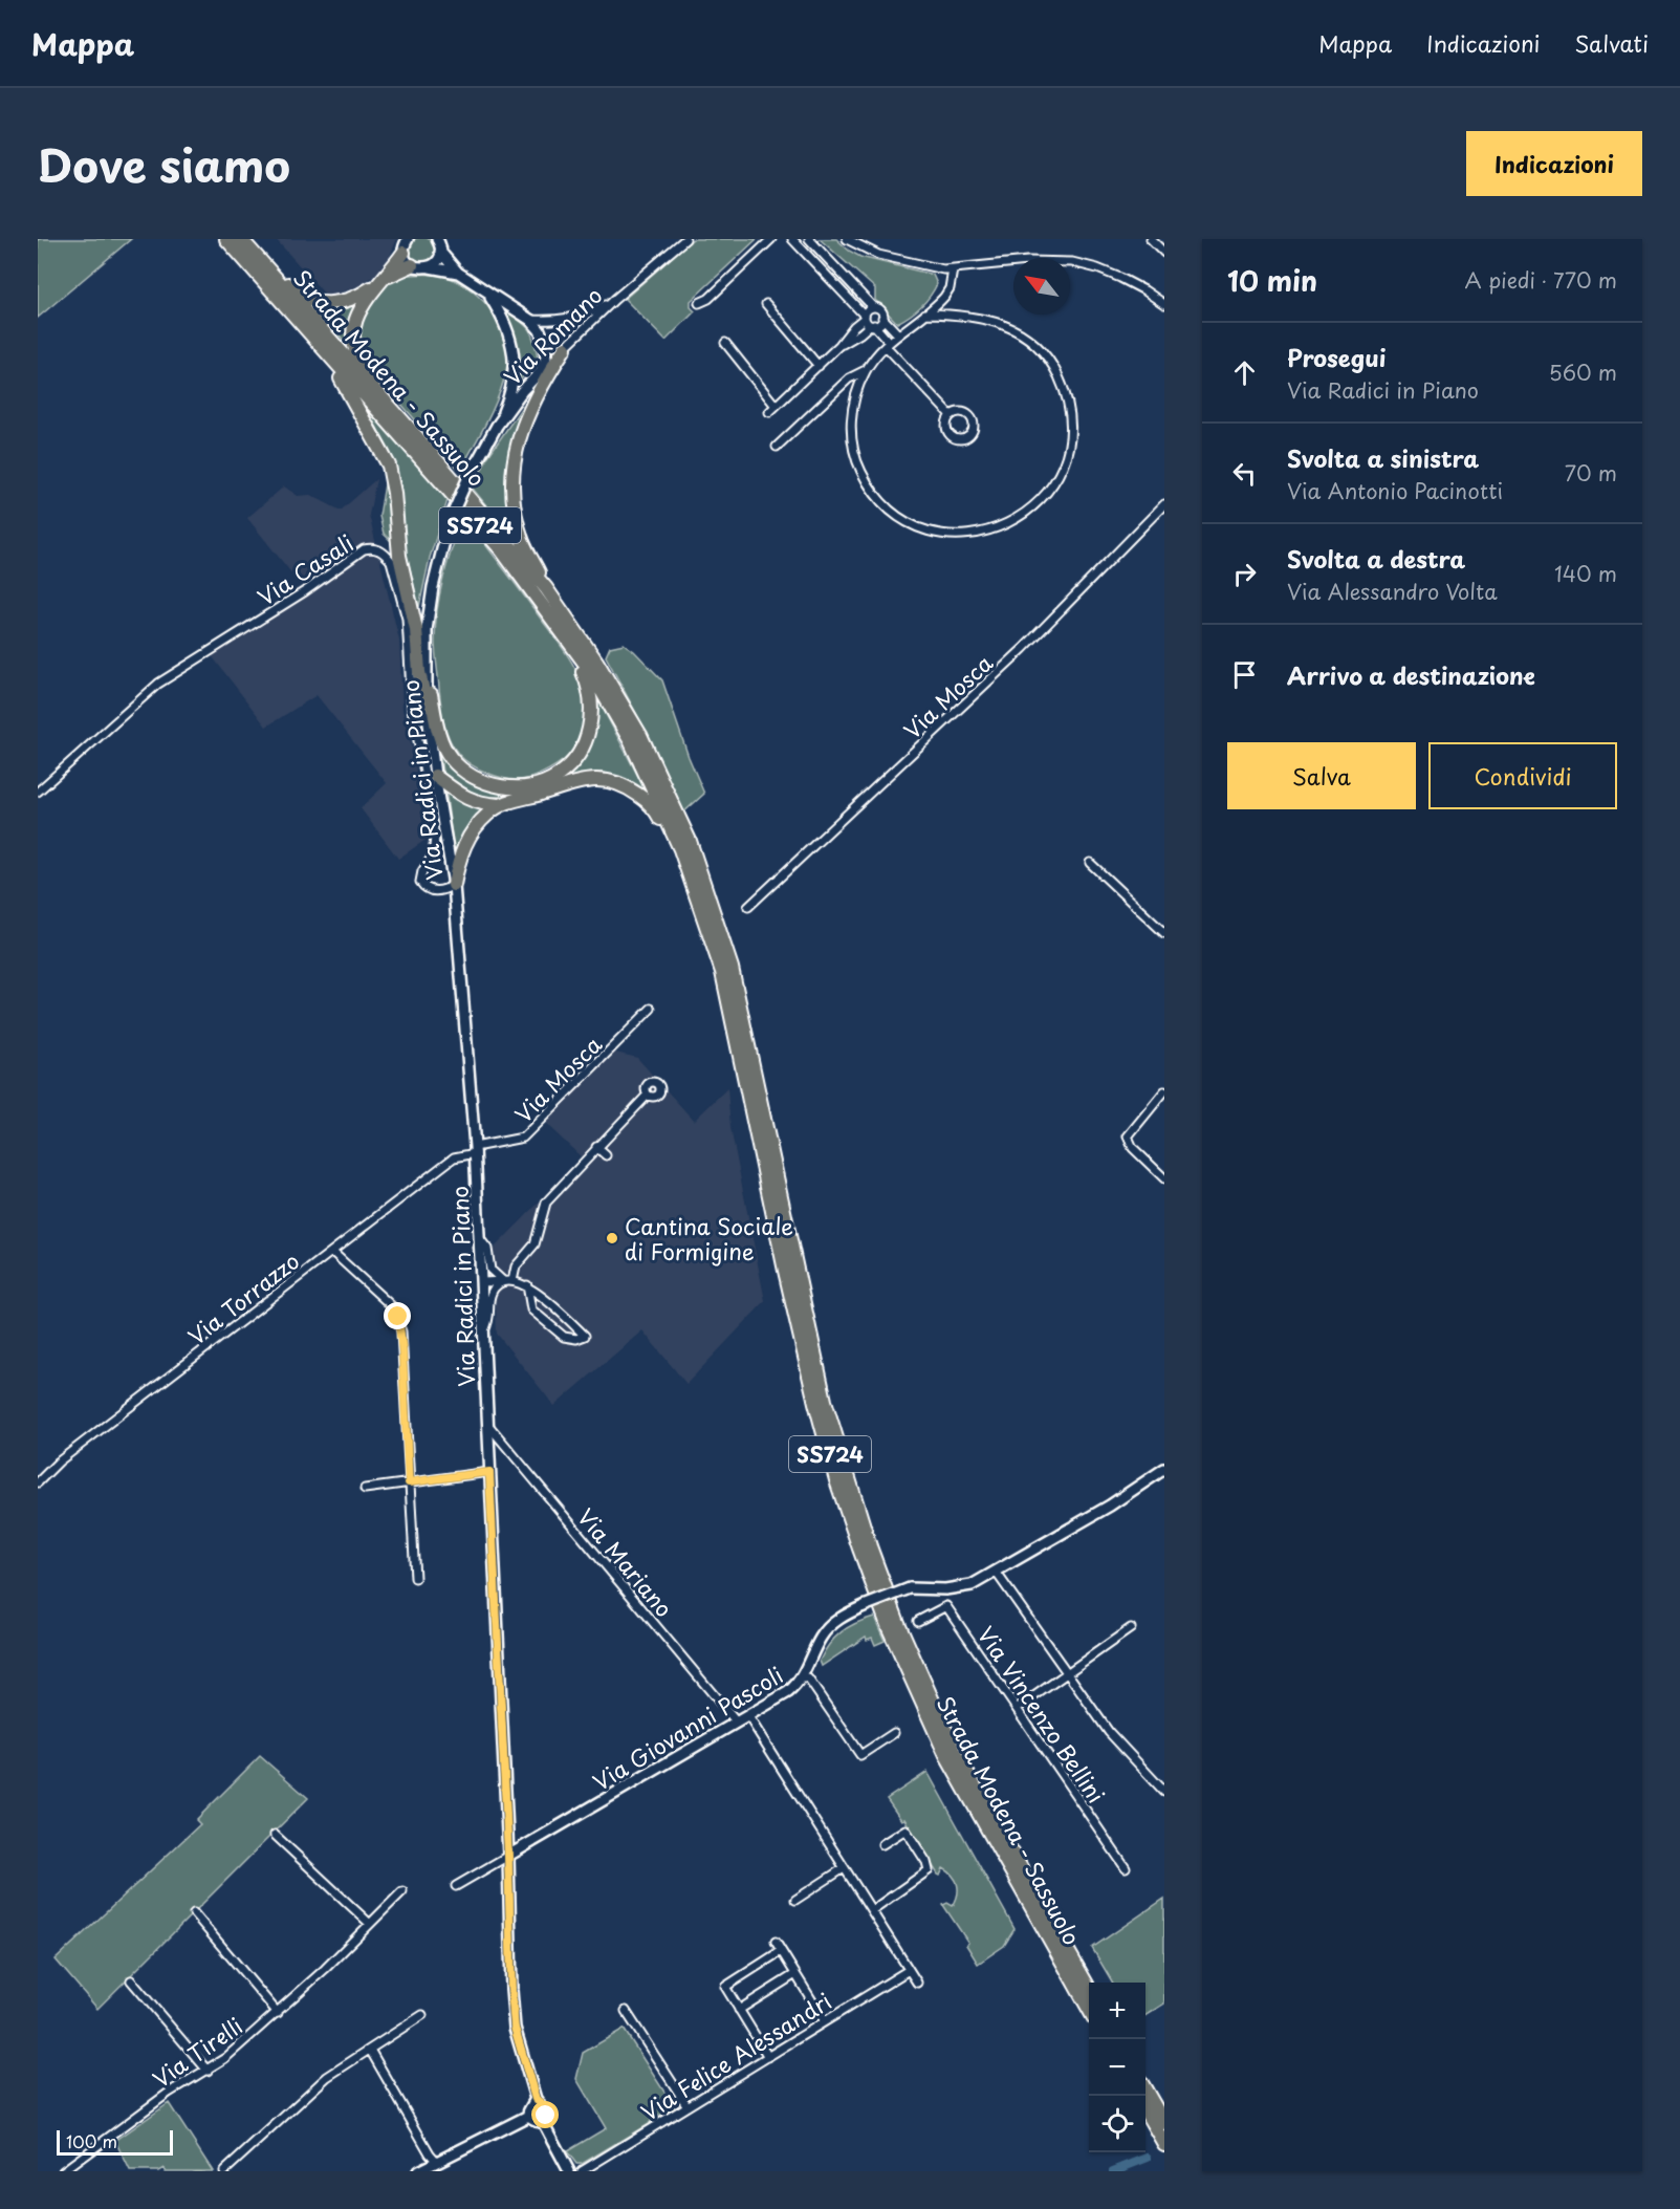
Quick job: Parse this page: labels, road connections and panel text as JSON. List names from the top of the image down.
{
  "streets": {
    "highway": ["Strada Modena - Sassuolo", "SS724"],
    "street": [
      "Via Romano",
      "Via Casali",
      "Via Mosca",
      "Via Radici in Piano",
      "Via Torrazzo",
      "Via Mariano",
      "Via Vincenzo Bellini",
      "Via Giovanni Pascoli",
      "Via Tirelli",
      "Via Felice Alessandri"
    ]
  },
  "crossings": [
    ["Via Romano", "Via Radici in Piano"],
    ["Via Casali", "Via Radici in Piano"],
    ["Via Mosca", "Via Radici in Piano"],
    ["Via Mosca", "Via Torrazzo"],
    ["Via Radici in Piano", "Via Torrazzo"],
    ["Via Radici in Piano", "Via Mariano"],
    ["Via Radici in Piano", "Via Giovanni Pascoli"],
    ["Via Mariano", "Via Giovanni Pascoli"]
  ],
  "places": ["Cantina Sociale di Formigine"],
  "scale_bar": "100 m",
  "north": "top left",
  "page": {
    "header": "Mappa",
    "nav": ["Mappa", "Indicazioni", "Salvati"],
    "title": "Dove siamo",
    "buttons": [
      "Indicazioni",
      ["Salva", "Condividi"]
    ],
    "heading": ["10 min", "A piedi · 770 m"],
    "list": [
      ["Prosegui", "Via Radici in Piano", "560 m"],
      ["Svolta a sinistra", "Via Antonio Pacinotti", "70 m"],
      ["Svolta a destra", "Via Alessandro Volta", "140 m"],
      "Arrivo a destinazione"
    ],
    "map_buttons": ["+", "−"],
    "scale": "100 m"
  }
}
